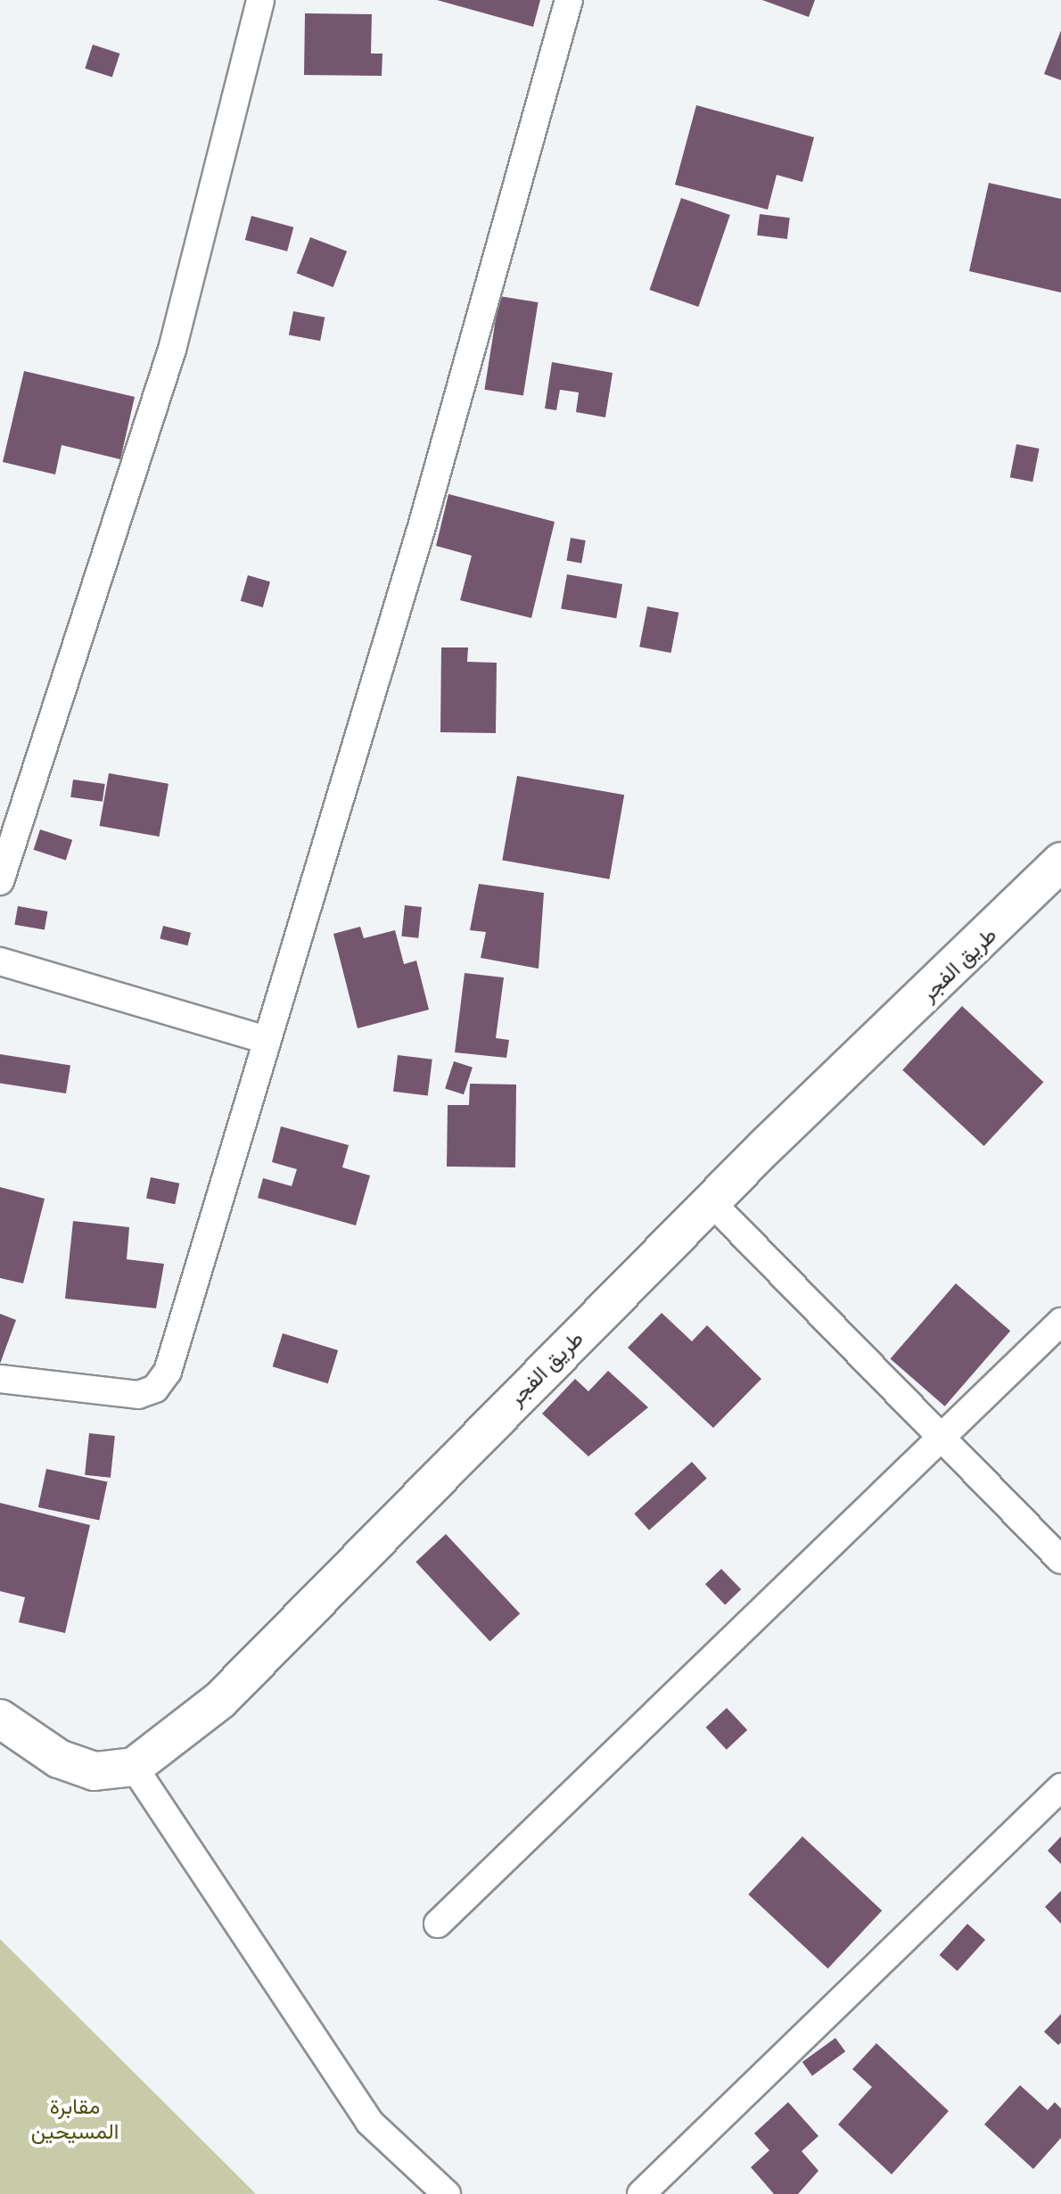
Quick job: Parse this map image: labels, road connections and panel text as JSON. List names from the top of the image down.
{
  "streets": {
    "street": ["طريق الفجر"]
  },
  "parks": ["مقابرة المسيحين"]
}
